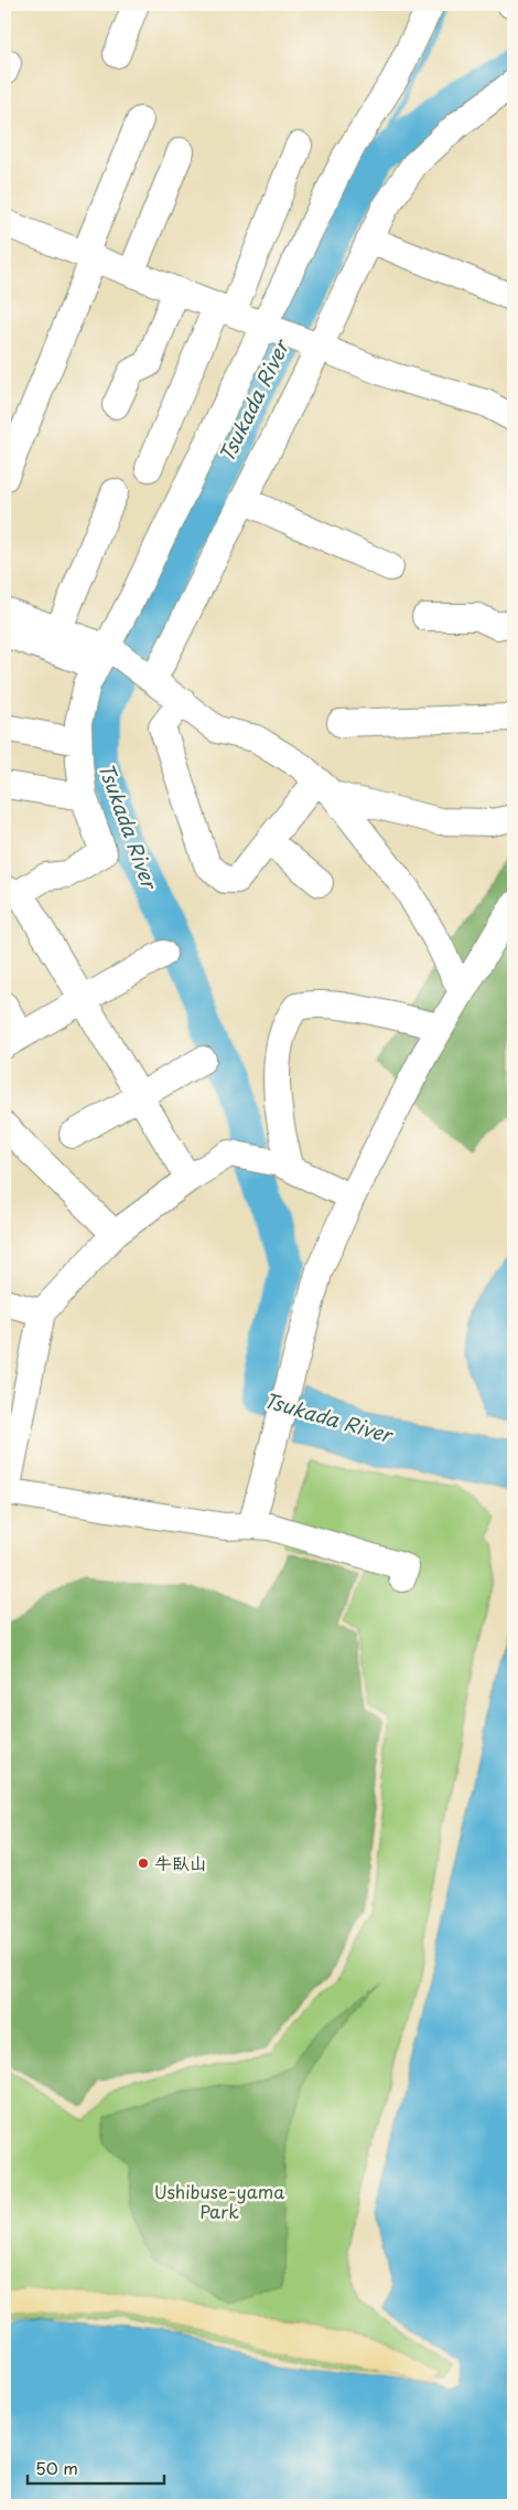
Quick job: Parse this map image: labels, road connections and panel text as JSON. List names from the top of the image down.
{
  "water": ["Tsukada River"],
  "parks": ["Ushibuse-yama Park"],
  "places": ["牛臥山"],
  "scale_bar": "50 m"
}
